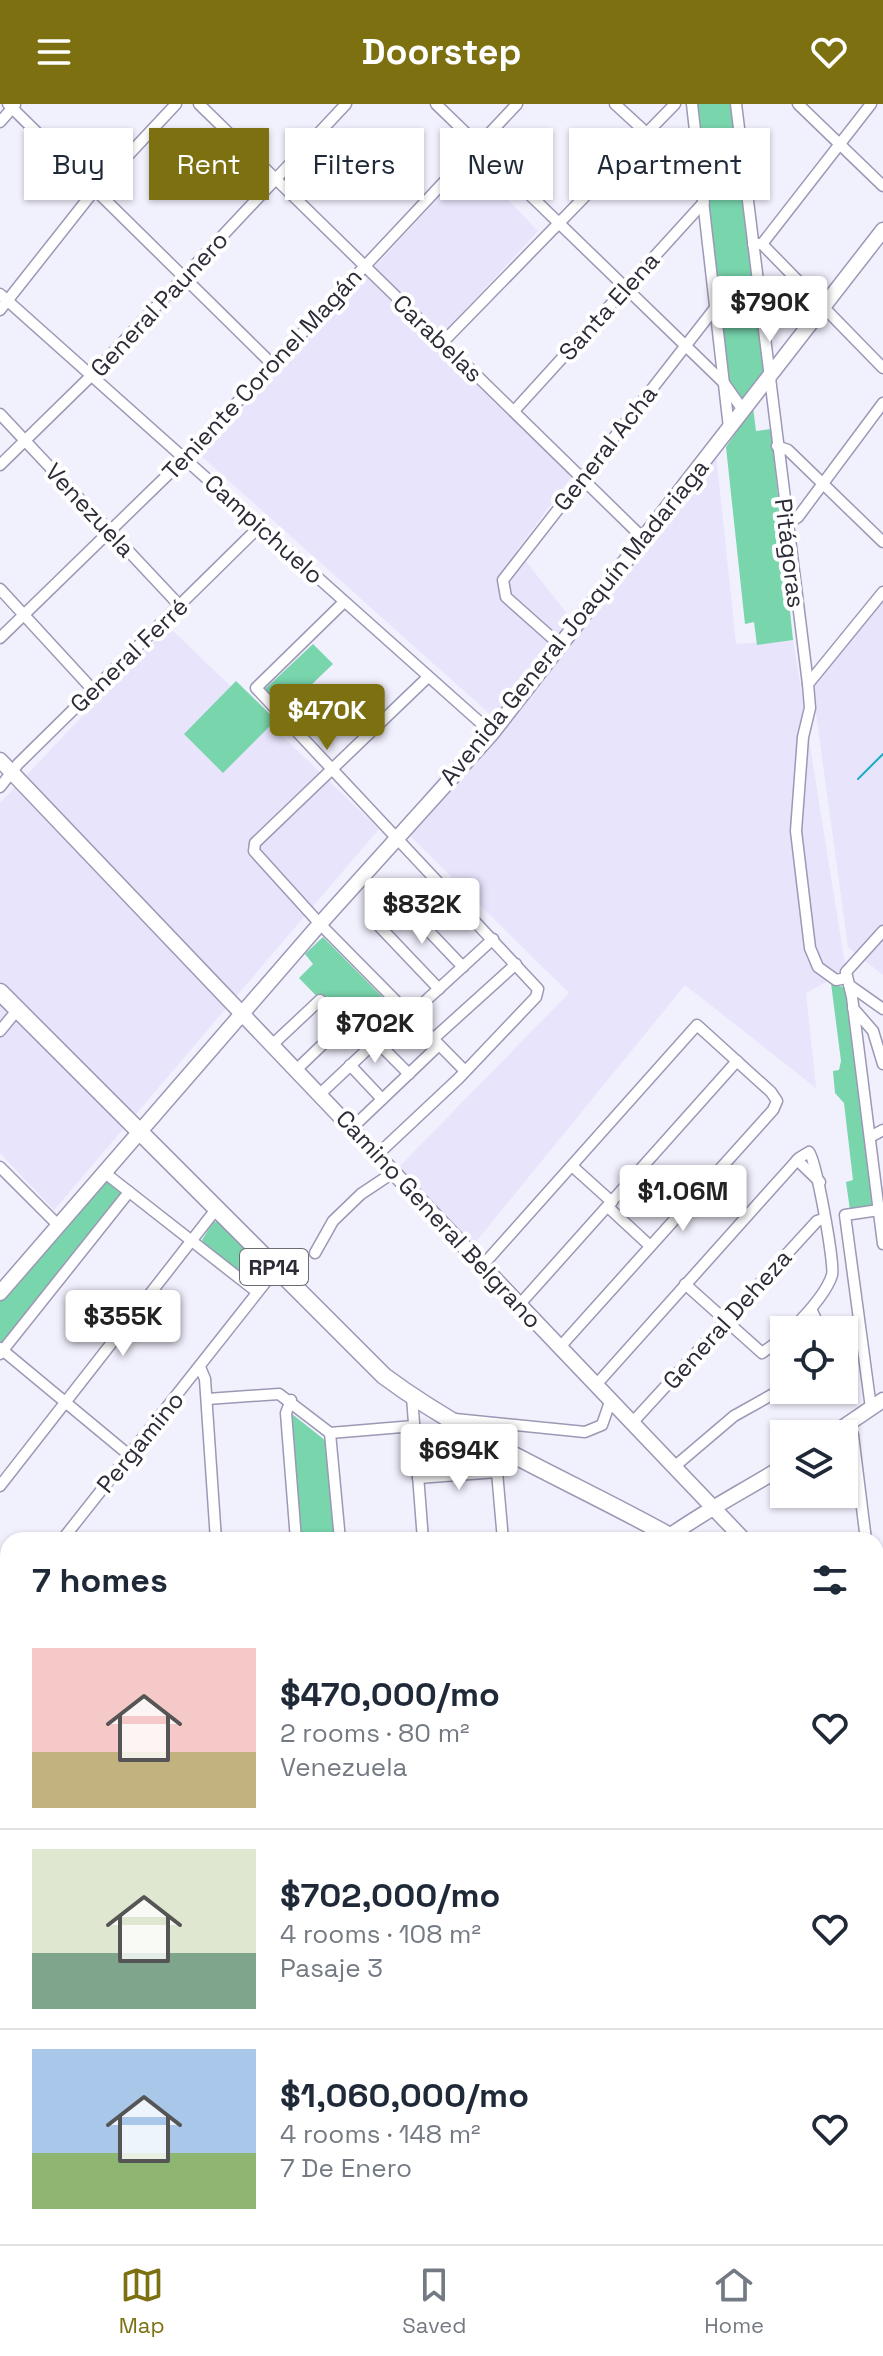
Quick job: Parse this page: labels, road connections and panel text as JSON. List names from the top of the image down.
{
  "streets": {
    "main road": ["Avenida General Joaquín Madariaga", "Camino General Belgrano", "RP14"],
    "street": [
      "General Paunero",
      "Santa Elena",
      "Carabelas",
      "Teniente Coronel Magán",
      "General Acha",
      "Venezuela",
      "Campichuelo",
      "Pitágoras",
      "General Ferré",
      "General Deheza",
      "Pergamino"
    ]
  },
  "crossings": [
    ["General Paunero", "Carabelas"],
    ["General Paunero", "Venezuela"],
    ["General Paunero", "Campichuelo"],
    ["Santa Elena", "Carabelas"],
    ["Carabelas", "Teniente Coronel Magán"],
    ["Carabelas", "General Acha"],
    ["Carabelas", "Avenida General Joaquín Madariaga"],
    ["Teniente Coronel Magán", "Venezuela"],
    ["Teniente Coronel Magán", "Campichuelo"],
    ["General Acha", "Avenida General Joaquín Madariaga"],
    ["Venezuela", "General Ferré"],
    ["Campichuelo", "Avenida General Joaquín Madariaga"],
    ["Campichuelo", "General Ferré"],
    ["Pitágoras", "Avenida General Joaquín Madariaga"],
    ["Avenida General Joaquín Madariaga", "Camino General Belgrano"],
    ["Avenida General Joaquín Madariaga", "RP14"],
    ["General Ferré", "Camino General Belgrano"],
    ["Camino General Belgrano", "General Deheza"],
    ["RP14", "Pergamino"]
  ],
  "page": {
    "header": "Doorstep",
    "chip": [
      "Buy",
      "Rent",
      "Filters",
      "New",
      "Apartment"
    ],
    "price": [
      "$790K",
      "$470K",
      "$832K",
      "$702K",
      "$1.06M",
      "$355K",
      "$694K"
    ],
    "heading": "7 homes",
    "list": [
      {
        "name": "$470,000/mo",
        "note": "2 rooms · 80 m² · Venezuela"
      },
      {
        "name": "$702,000/mo",
        "note": "4 rooms · 108 m² · Pasaje 3"
      },
      {
        "name": "$1,060,000/mo",
        "note": "4 rooms · 148 m² · 7 De Enero"
      }
    ],
    "tabs": ["Map", "Saved", "Home"]
  }
}
